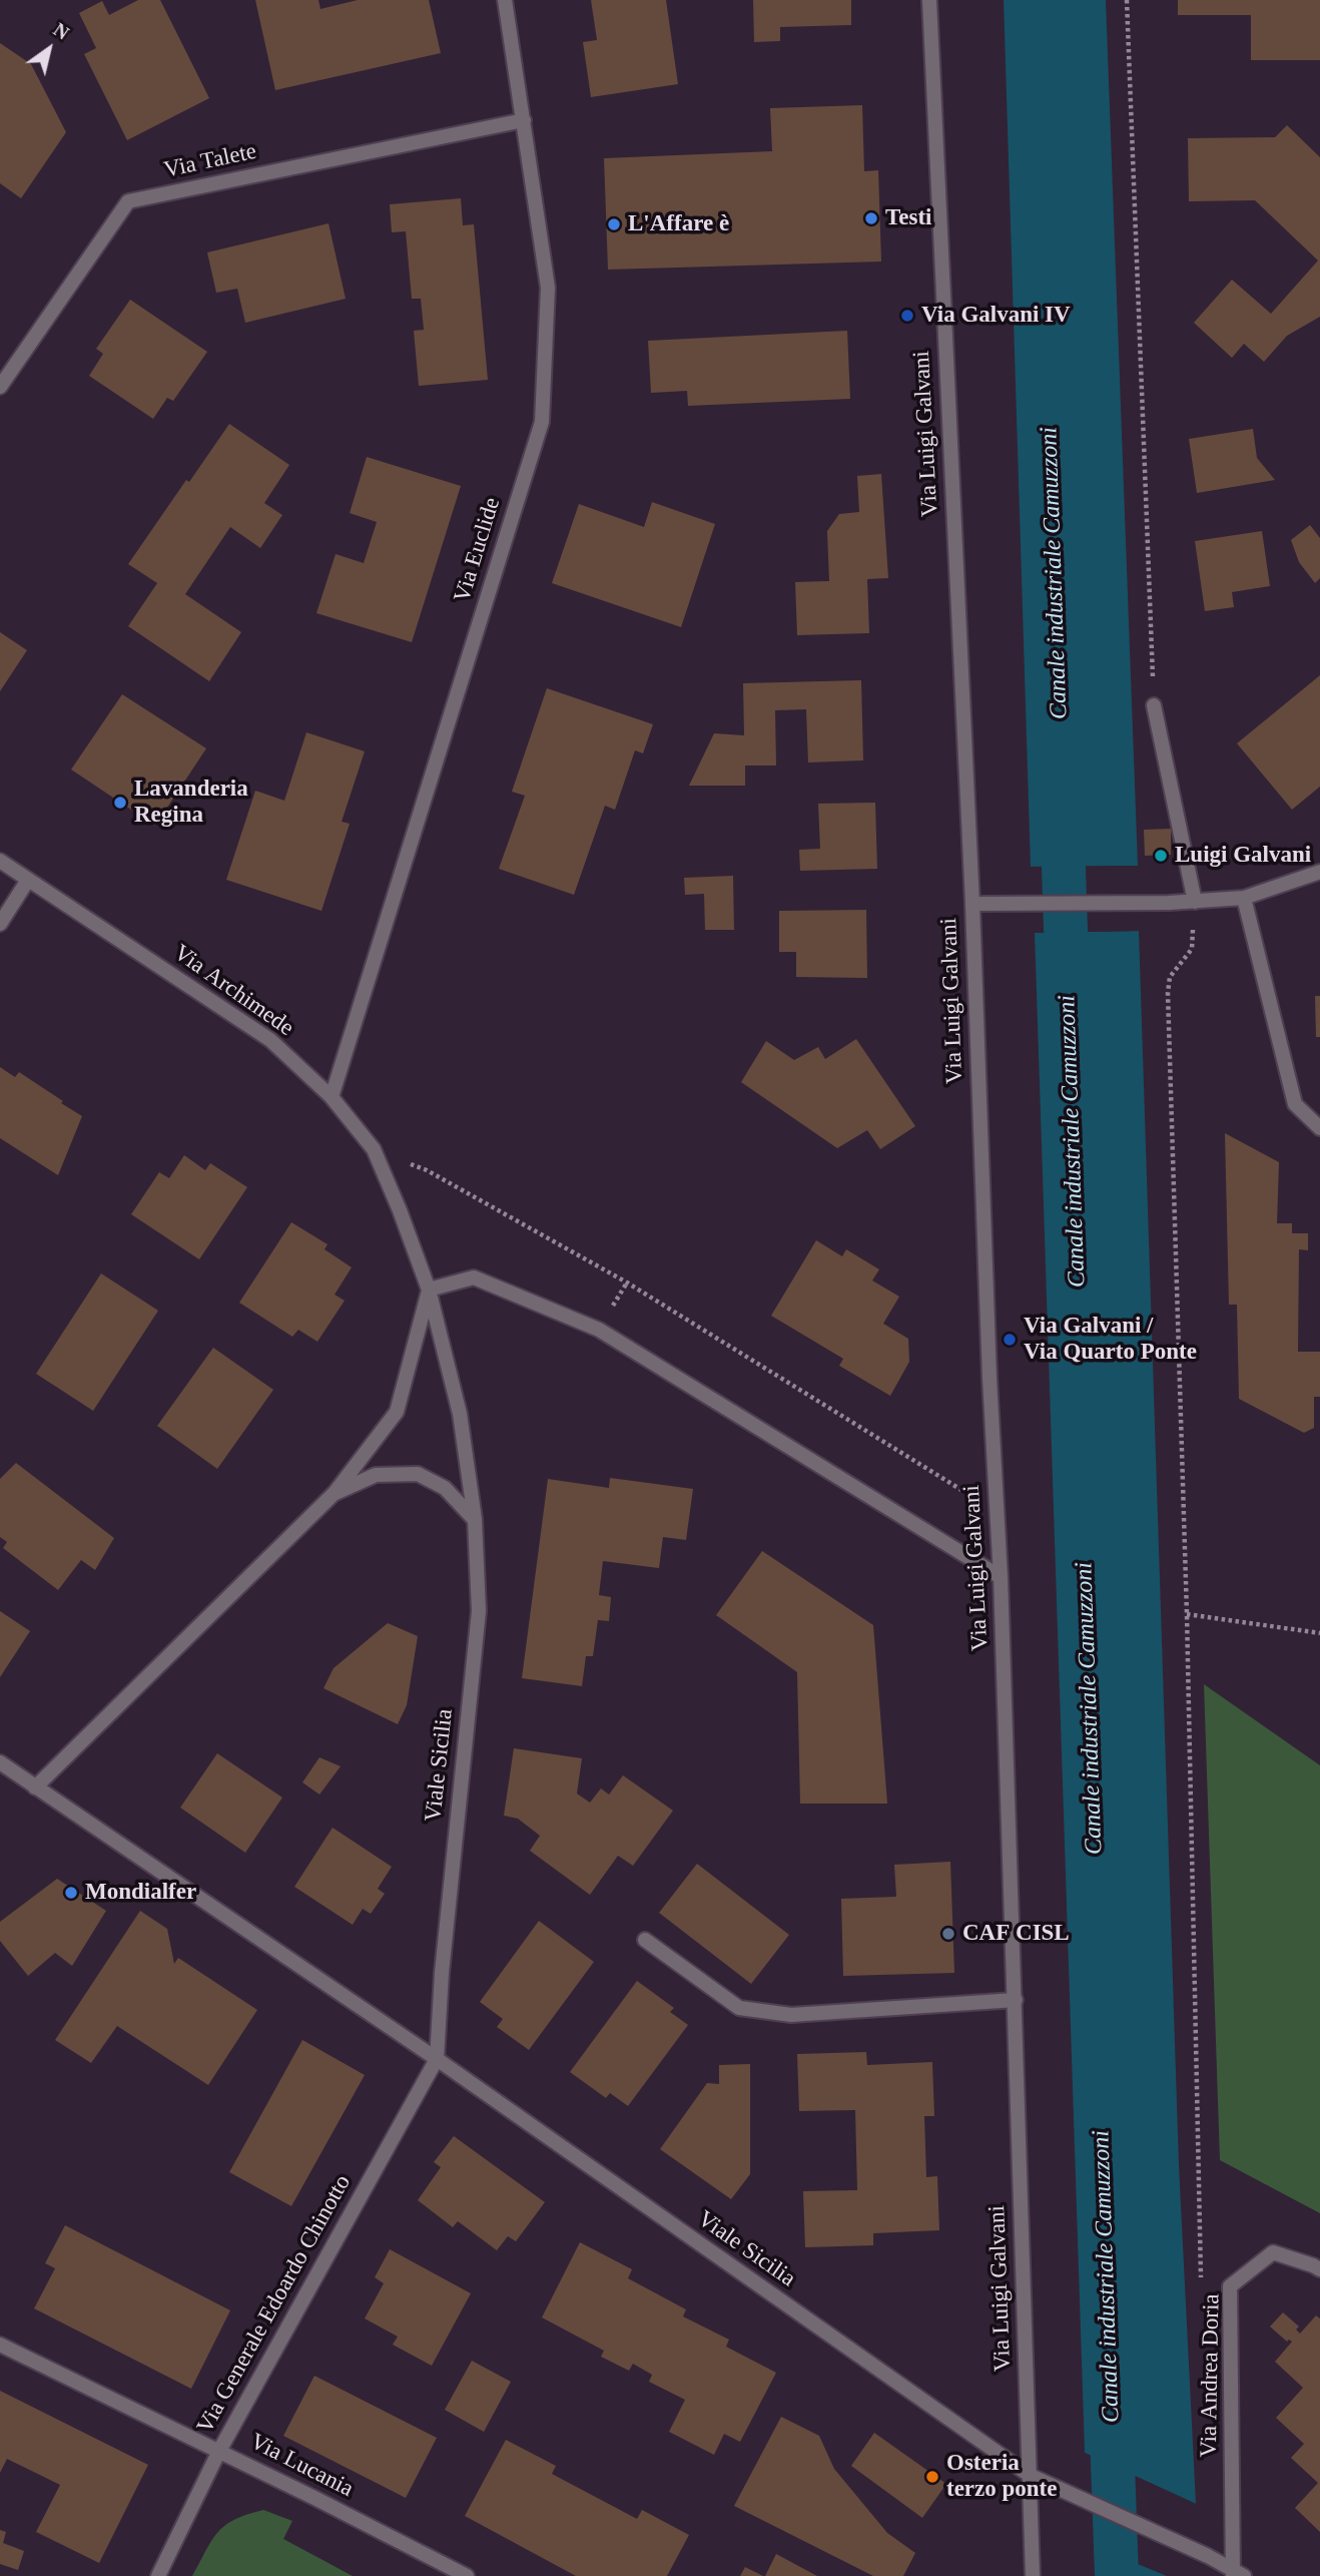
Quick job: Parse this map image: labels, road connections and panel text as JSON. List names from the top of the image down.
{
  "streets": {
    "street": [
      "Via Talete",
      "Via Luigi Galvani",
      "Via Euclide",
      "Via Archimede",
      "Viale Sicilia",
      "Via Generale Edoardo Chinotto",
      "Via Andrea Doria",
      "Via Lucania"
    ]
  },
  "crossings": [
    ["Via Talete", "Via Euclide"],
    ["Via Luigi Galvani", "Viale Sicilia"],
    ["Via Luigi Galvani", "Via Andrea Doria"],
    ["Via Euclide", "Via Archimede"],
    ["Via Archimede", "Viale Sicilia"],
    ["Viale Sicilia", "Via Generale Edoardo Chinotto"],
    ["Viale Sicilia", "Via Andrea Doria"],
    ["Via Generale Edoardo Chinotto", "Via Lucania"]
  ],
  "water": ["Canale industriale Camuzzoni"],
  "places": [
    "Testi",
    "L'Affare è",
    "Via Galvani IV",
    "Lavanderia Regina",
    "Luigi Galvani",
    "Via Galvani / Via Quarto Ponte",
    "Mondialfer",
    "CAF CISL",
    "Osteria terzo ponte"
  ],
  "north": "top right"
}
